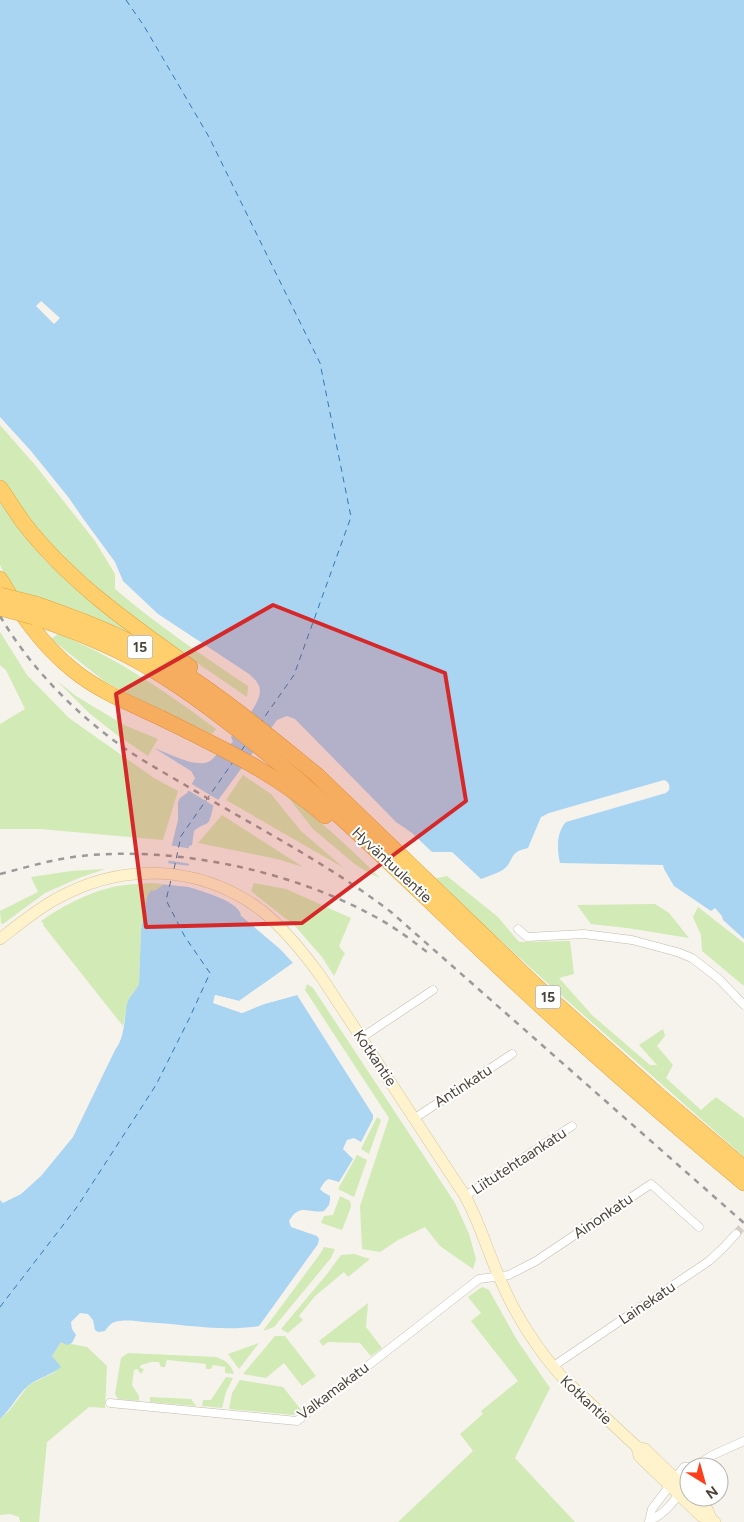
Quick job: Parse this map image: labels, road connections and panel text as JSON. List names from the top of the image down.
{
  "streets": {
    "highway": ["15", "Hyväntuulentie"],
    "street": [
      "Kotkantie",
      "Antinkatu",
      "Liitutehtaankatu",
      "Ainonkatu",
      "Lainekatu",
      "Valkamakatu"
    ]
  },
  "crossings": [
    ["Kotkantie", "Antinkatu"],
    ["Kotkantie", "Liitutehtaankatu"],
    ["Kotkantie", "Ainonkatu"],
    ["Kotkantie", "Lainekatu"],
    ["Kotkantie", "Valkamakatu"],
    ["Ainonkatu", "Valkamakatu"]
  ],
  "north": "bottom right"
}
